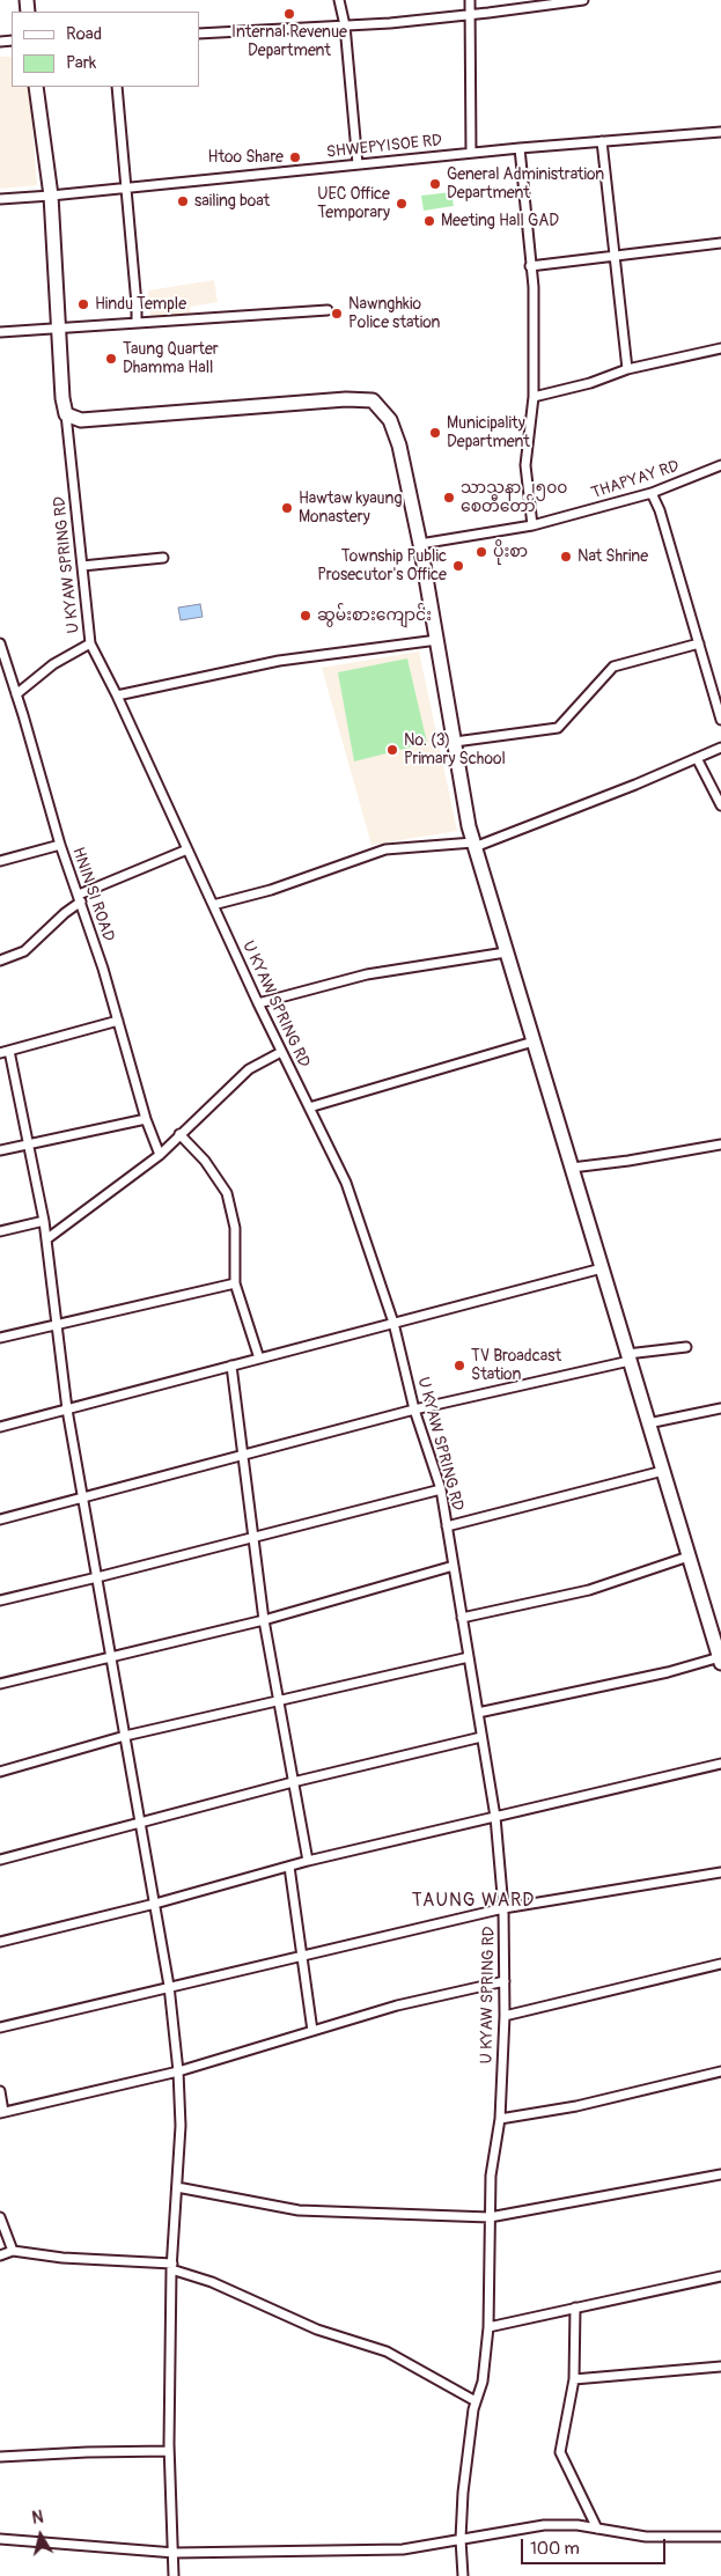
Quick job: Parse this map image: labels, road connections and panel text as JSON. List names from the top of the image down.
{
  "streets": {
    "street": [
      "SHWEPYISOE RD",
      "THAPYAY RD",
      "U KYAW SPRING RD",
      "HNIN SI ROAD"
    ]
  },
  "districts": ["TAUNG WARD"],
  "places": [
    "Internal Revenue Department",
    "Htoo Share",
    "General Administration Department",
    "sailing boat",
    "UEC Office Temporary",
    "Meeting Hall GAD",
    "Hindu Temple",
    "Nawnghkio Police station",
    "Taung Quarter Dhamma Hall",
    "Municipality Department",
    "သာသနာ ၂၅၀၀ စေတီတော်",
    "Hawtaw kyaung Monastery",
    "ပိုးစာ",
    "Nat Shrine",
    "Township Public Prosecutor's Office",
    "ဆွမ်းစားကျောင်း",
    "No. (3) Primary School",
    "TV Broadcast Station"
  ],
  "legend": ["Road", "Park"],
  "scale_bar": "100 m",
  "north": "top"
}
